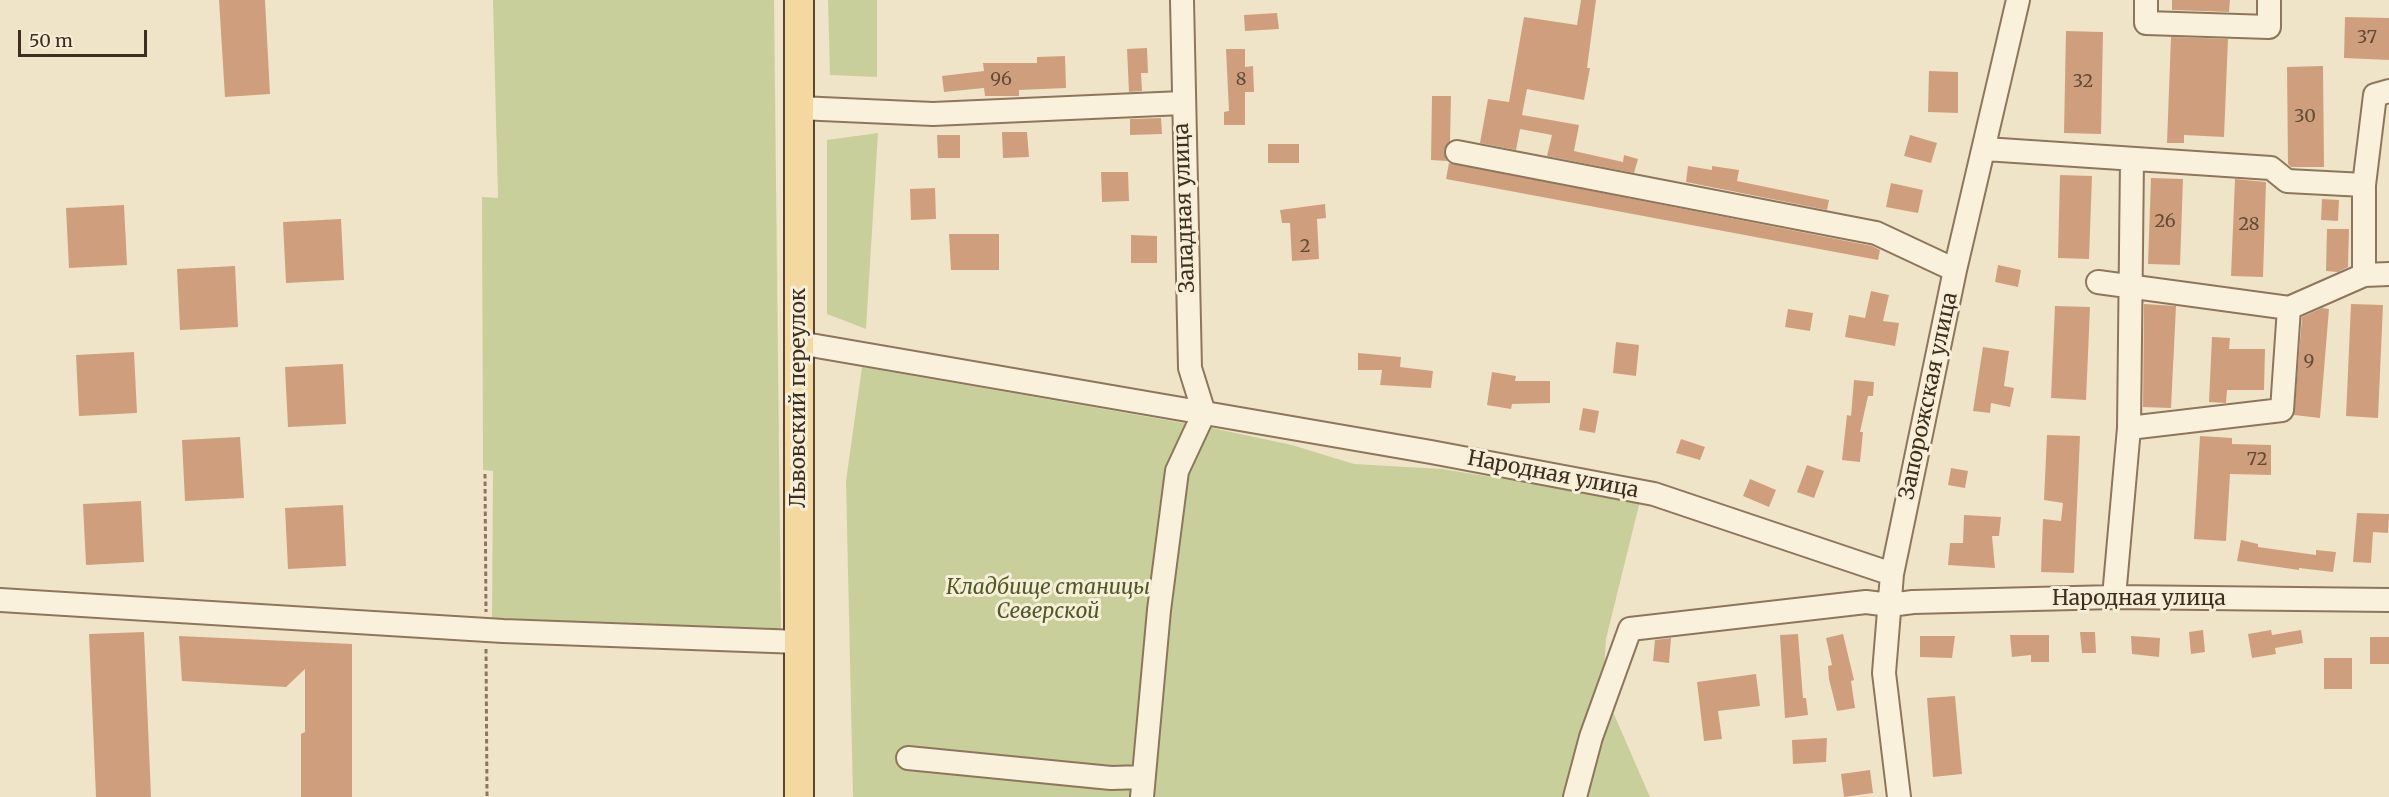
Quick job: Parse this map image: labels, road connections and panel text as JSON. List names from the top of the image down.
{
  "streets": {
    "main road": ["Львовский переулок"],
    "street": ["Западная улица", "Запорожская улица", "Народная улица"]
  },
  "crossings": [
    ["Западная улица", "Народная улица"],
    ["Запорожская улица", "Народная улица"],
    ["Львовский переулок", "Народная улица"]
  ],
  "parks": ["Кладбище станицы Северской"],
  "house_numbers": [
    "37",
    "96",
    "8",
    "32",
    "30",
    "26",
    "28",
    "2",
    "9",
    "72"
  ],
  "scale_bar": "50 m"
}
